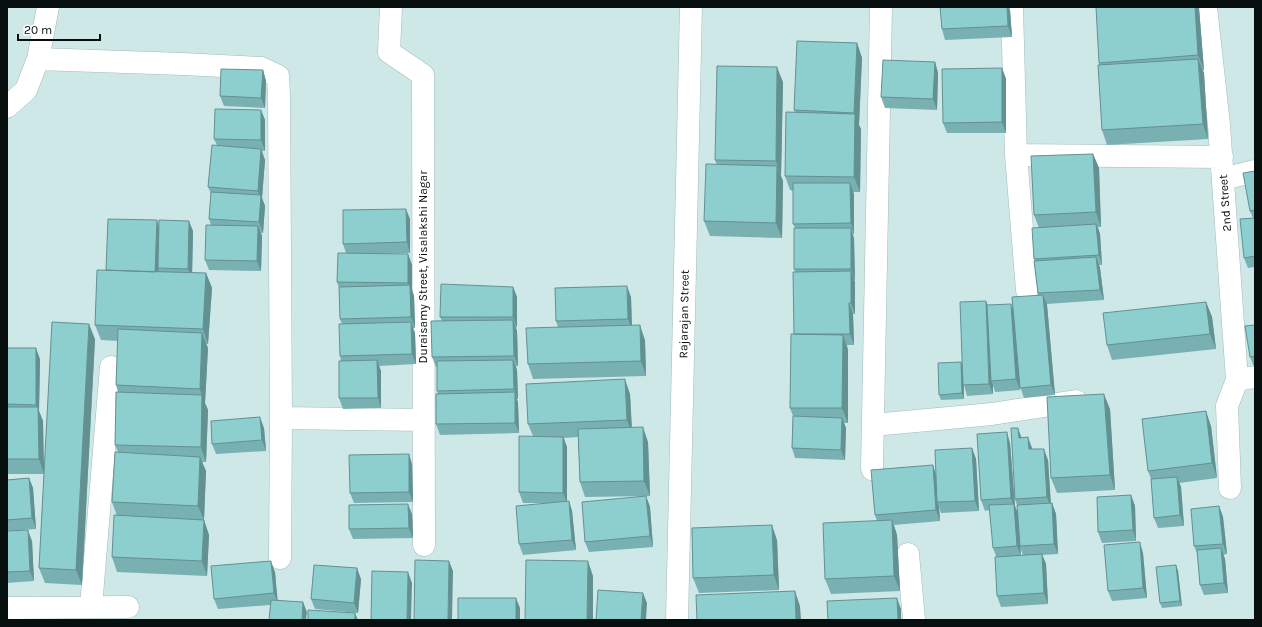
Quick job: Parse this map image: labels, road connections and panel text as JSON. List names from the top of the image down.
{
  "streets": {
    "street": ["2nd Street", "Duraisamy Street, Visalakshi Nagar", "Rajarajan Street"]
  },
  "scale_bar": "20 m"
}
